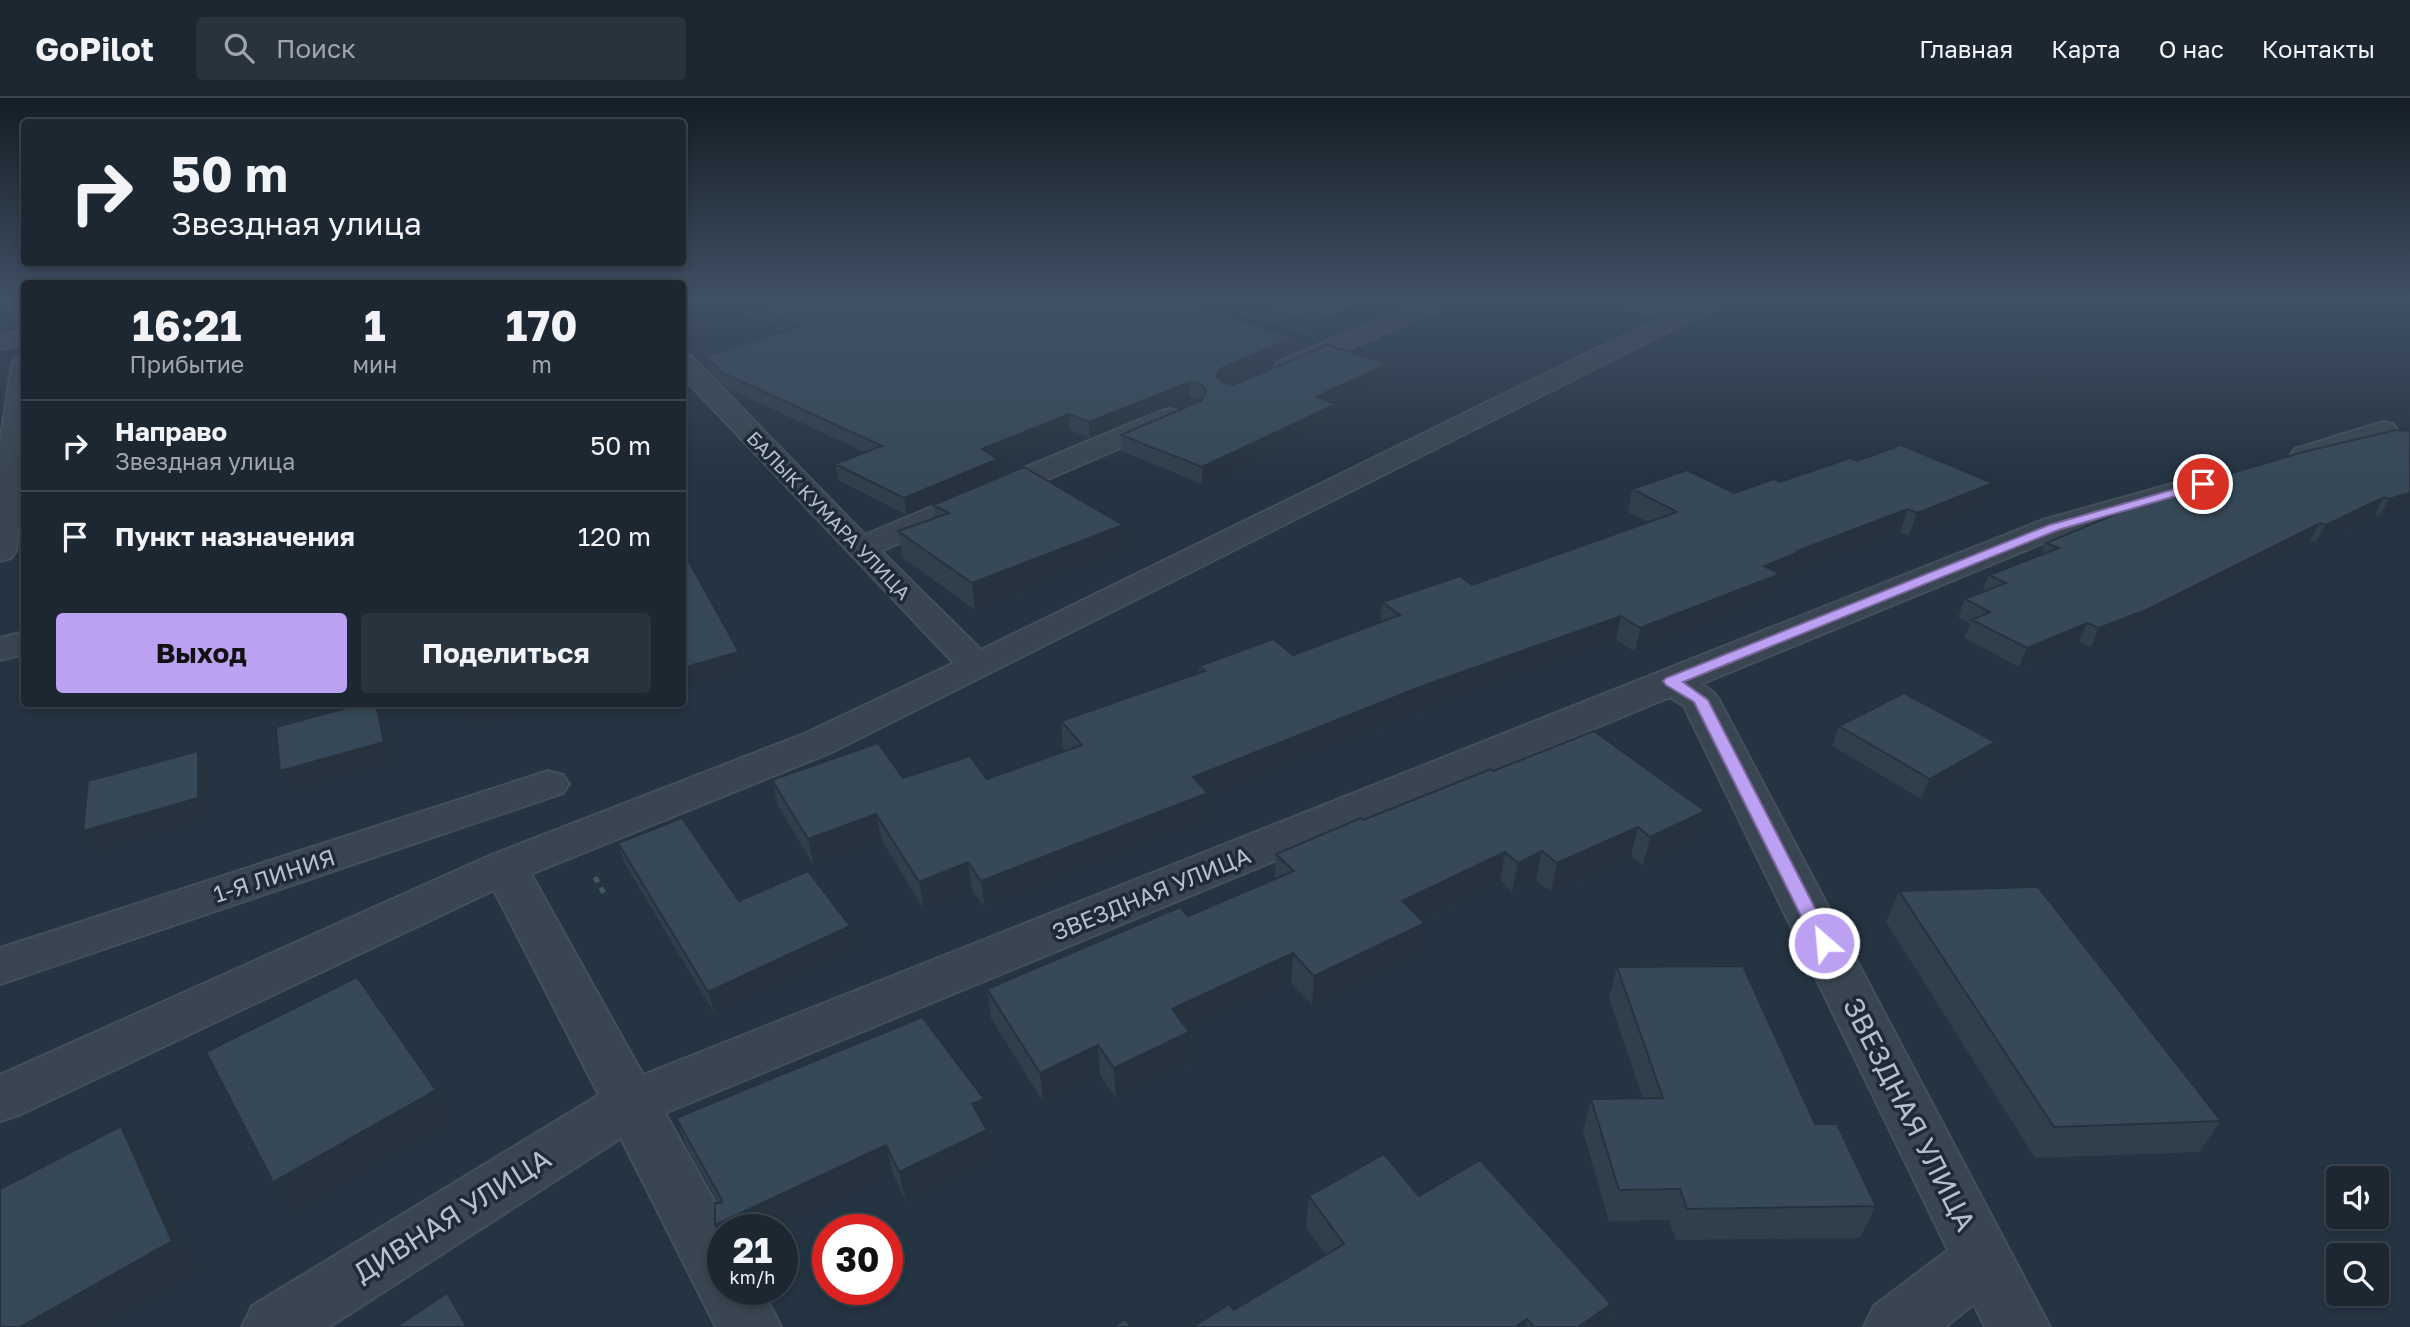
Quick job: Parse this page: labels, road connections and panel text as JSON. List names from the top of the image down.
{
  "streets": {
    "street": [
      "БАЛЫК КУМАРА УЛИЦА",
      "1-Я ЛИНИЯ",
      "ЗВЕЗДНАЯ УЛИЦА",
      "ДИВНАЯ УЛИЦА"
    ]
  },
  "crossings": [
    ["ЗВЕЗДНАЯ УЛИЦА", "ДИВНАЯ УЛИЦА"]
  ],
  "page": {
    "header": "GoPilot",
    "search": "Поиск",
    "nav": [
      "Главная",
      "Карта",
      "О нас",
      "Контакты"
    ],
    "turn": ["50 m", "Звездная улица"],
    "eta": [
      "16:21",
      "Прибытие",
      "1",
      "мин",
      "170",
      "m"
    ],
    "list": [
      {
        "name": "Направо",
        "note": "Звездная улица",
        "value": "50 m"
      },
      {
        "name": "Пункт назначения",
        "value": "120 m"
      }
    ],
    "buttons": ["Выход", "Поделиться"],
    "speed": "21 km/h",
    "limit": "30"
  }
}
